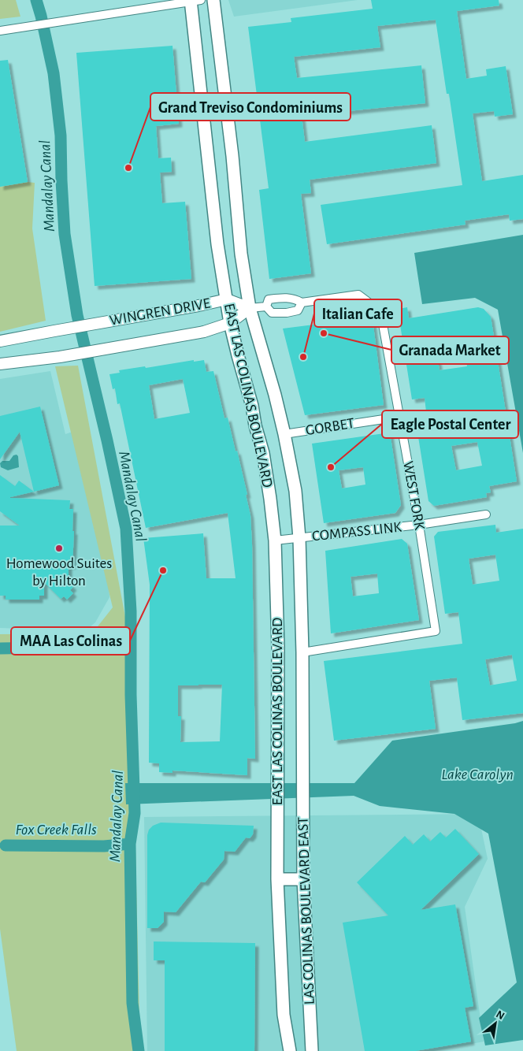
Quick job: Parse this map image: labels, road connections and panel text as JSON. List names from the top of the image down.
{
  "streets": {
    "main road": ["EAST LAS COLINAS BOULEVARD", "LAS COLINAS BOULEVARD EAST"],
    "street": [
      "WINGREN DRIVE",
      "GORBET",
      "WEST FORK",
      "COMPASS LINK"
    ]
  },
  "crossings": [
    ["WINGREN DRIVE", "EAST LAS COLINAS BOULEVARD"],
    ["WINGREN DRIVE", "WEST FORK"],
    ["EAST LAS COLINAS BOULEVARD", "GORBET"],
    ["EAST LAS COLINAS BOULEVARD", "WEST FORK"],
    ["EAST LAS COLINAS BOULEVARD", "COMPASS LINK"],
    ["EAST LAS COLINAS BOULEVARD", "LAS COLINAS BOULEVARD EAST"],
    ["GORBET", "WEST FORK"],
    ["WEST FORK", "COMPASS LINK"]
  ],
  "water": ["Mandalay Canal", "Lake Carolyn", "Fox Creek Falls"],
  "places": [
    "Grand Treviso Condominiums",
    "Granada Market",
    "Italian Cafe",
    "Eagle Postal Center",
    "Homewood Suites by Hilton",
    "MAA Las Colinas"
  ],
  "north": "top right"
}
